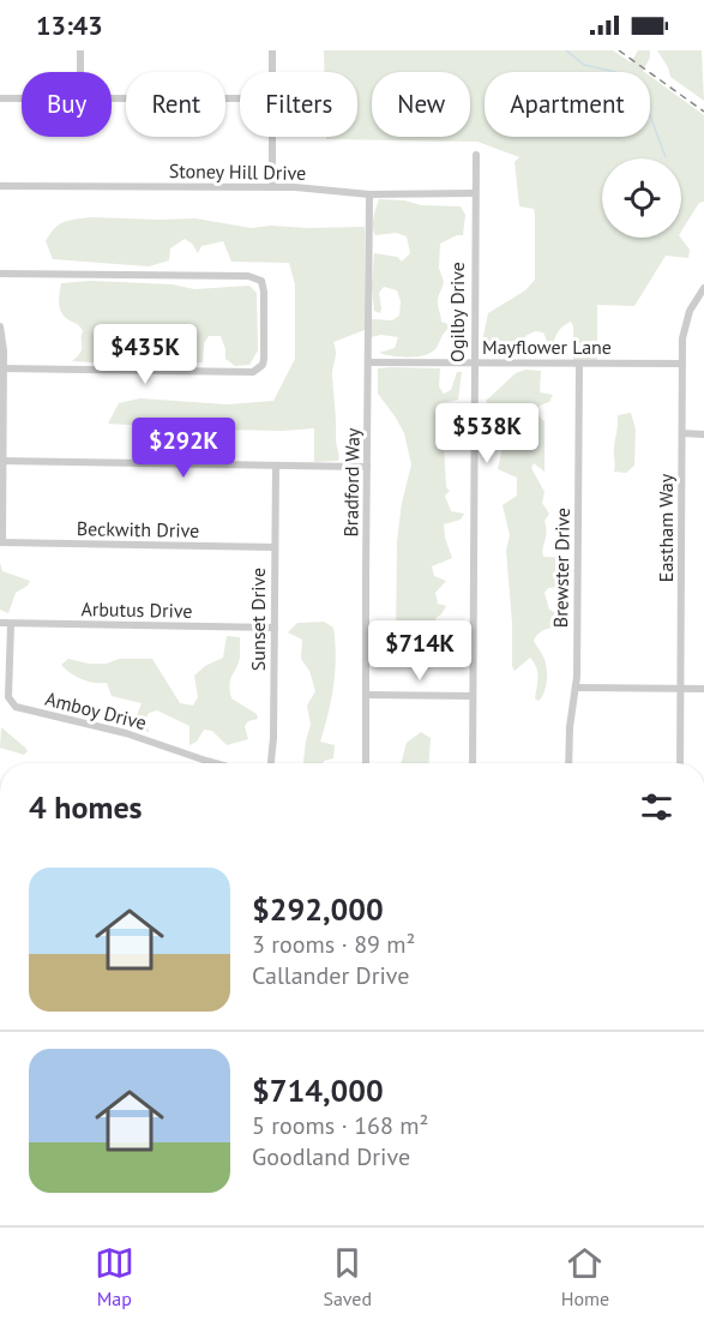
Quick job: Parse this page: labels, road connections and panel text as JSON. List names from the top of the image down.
{
  "streets": {
    "street": [
      "Stoney Hill Drive",
      "Ogilby Drive",
      "Mayflower Lane",
      "Bradford Way",
      "Eastham Way",
      "Beckwith Drive",
      "Brewster Drive",
      "Arbutus Drive",
      "Sunset Drive",
      "Amboy Drive"
    ]
  },
  "crossings": [
    ["Stoney Hill Drive", "Ogilby Drive"],
    ["Stoney Hill Drive", "Bradford Way"],
    ["Ogilby Drive", "Mayflower Lane"],
    ["Mayflower Lane", "Bradford Way"],
    ["Mayflower Lane", "Eastham Way"],
    ["Mayflower Lane", "Brewster Drive"],
    ["Beckwith Drive", "Sunset Drive"],
    ["Arbutus Drive", "Sunset Drive"],
    ["Arbutus Drive", "Amboy Drive"]
  ],
  "page": {
    "status": "13:43",
    "chip": [
      "Buy",
      "Rent",
      "Filters",
      "New",
      "Apartment"
    ],
    "price": [
      "$435K",
      "$538K",
      "$292K",
      "$714K"
    ],
    "heading": "4 homes",
    "list": [
      {
        "name": "$292,000",
        "note": "3 rooms · 89 m² · Callander Drive"
      },
      {
        "name": "$714,000",
        "note": "5 rooms · 168 m² · Goodland Drive"
      }
    ],
    "tabs": ["Map", "Saved", "Home"]
  }
}
